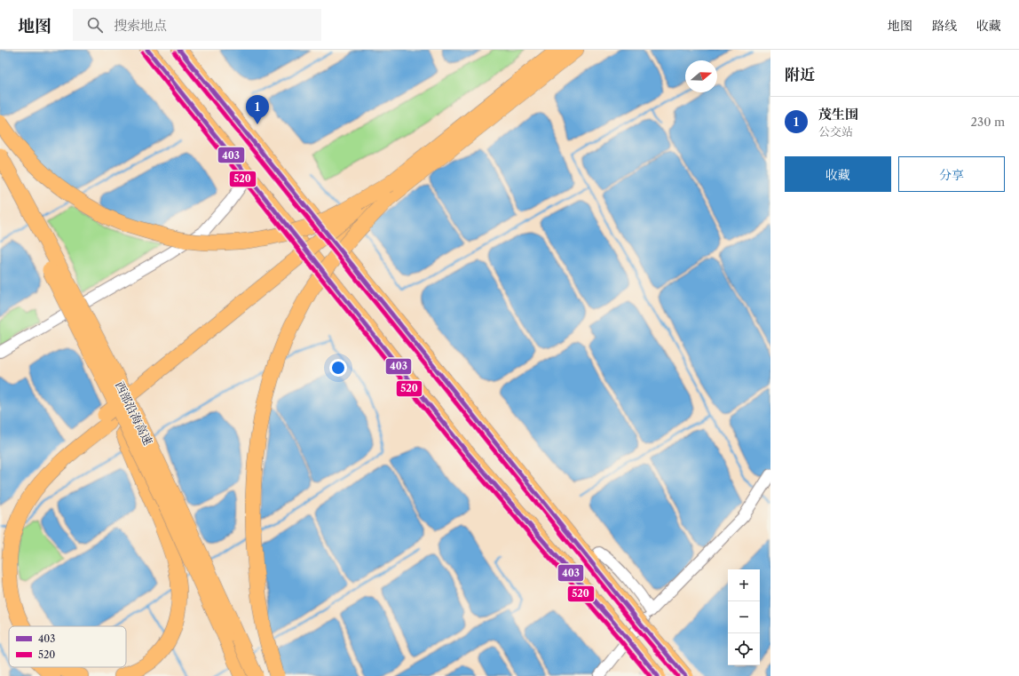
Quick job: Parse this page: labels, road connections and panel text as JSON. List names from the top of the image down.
{
  "streets": {
    "highway": ["西部沿海高速"]
  },
  "lines": ["transit line 403", "transit line 520"],
  "legend": ["403", "520"],
  "north": "right",
  "page": {
    "header": "地图",
    "search": "搜索地点",
    "nav": ["地图", "路线", "收藏"],
    "heading": "附近",
    "pins": "1",
    "list": [
      {
        "mark": "1",
        "name": "茂生围",
        "note": "公交站",
        "value": "230 m"
      }
    ],
    "buttons": ["收藏", "分享"],
    "map_buttons": ["+", "−"]
  }
}
